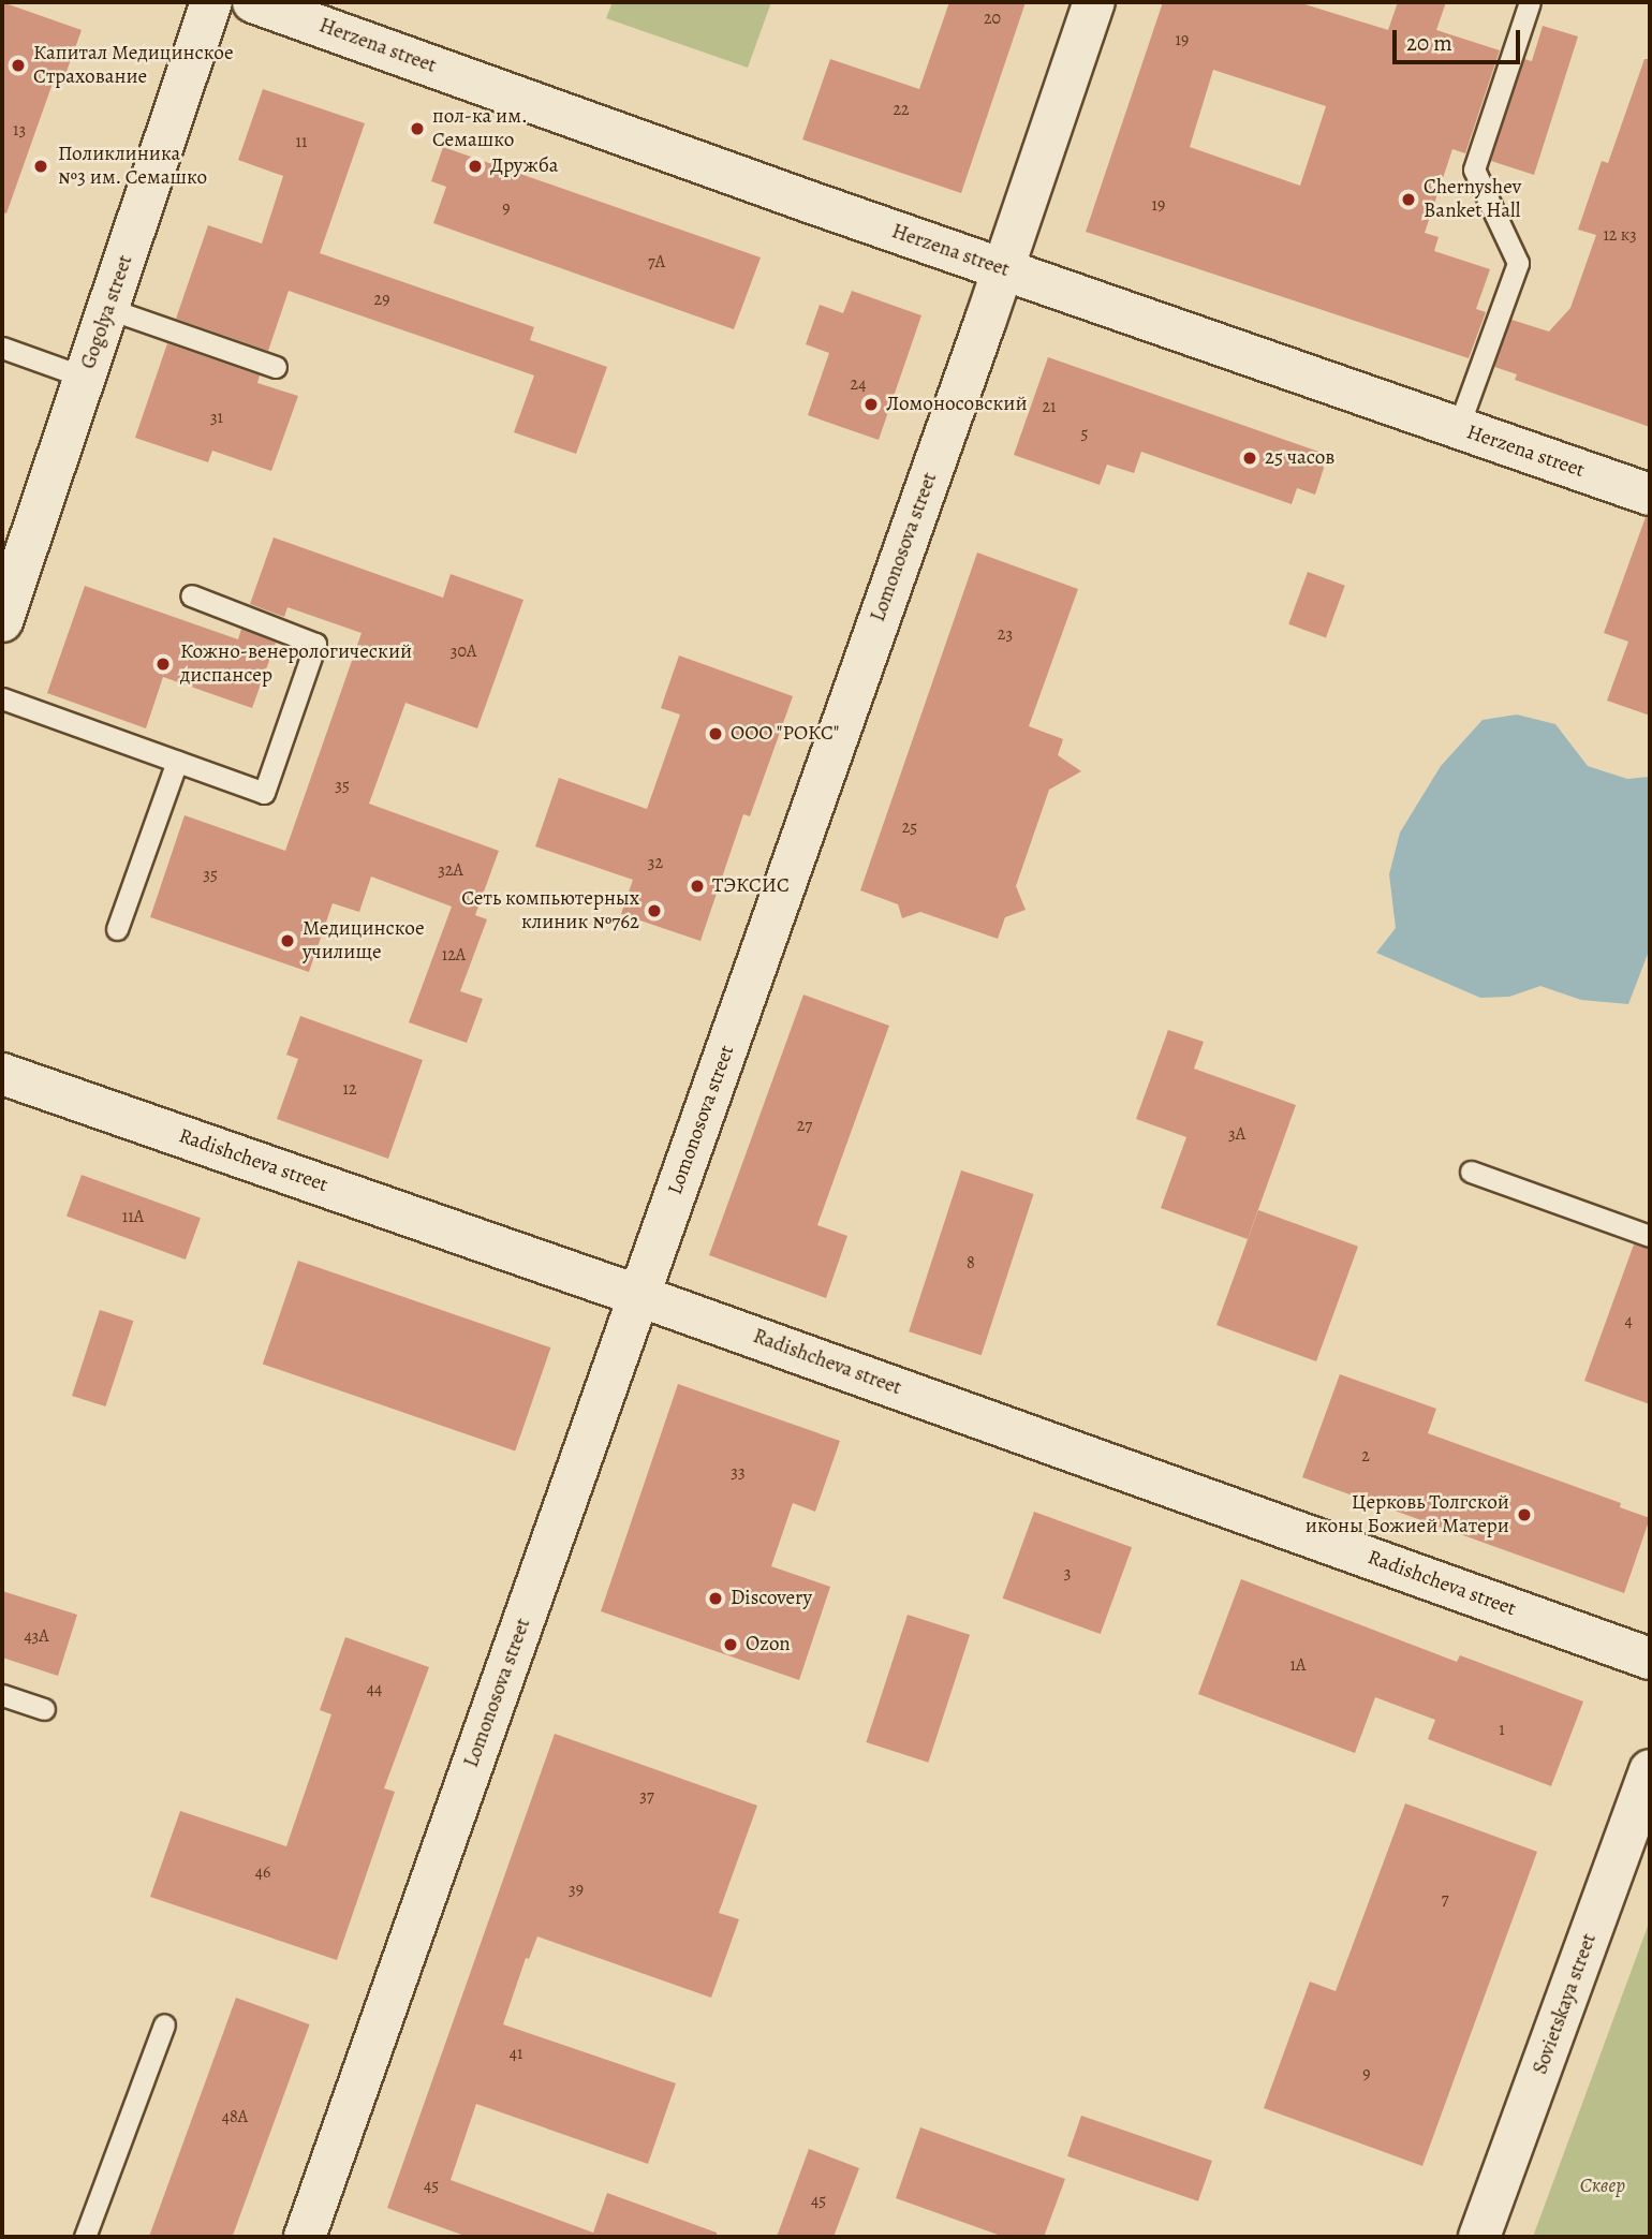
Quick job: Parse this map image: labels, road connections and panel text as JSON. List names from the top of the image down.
{
  "streets": {
    "street": [
      "Herzena street",
      "Gogolya street",
      "Lomonosova street",
      "Radishcheva street",
      "Sovietskaya street"
    ]
  },
  "crossings": [
    ["Herzena street", "Lomonosova street"],
    ["Lomonosova street", "Radishcheva street"]
  ],
  "parks": ["Сквер"],
  "places": [
    "Капитал Медицинское Страхование",
    "пол-ка им. Семашко",
    "Поликлиника №3 им. Семашко",
    "Дружба",
    "Chernyshev Banket Hall",
    "Ломоносовский",
    "25 часов",
    "Кожно-венерологический диспансер",
    "ООО \"РОКС\"",
    "ТЭКСИС",
    "Сеть компьютерных клиник №762",
    "Медицинское училище",
    "Церковь Толгской иконы Божией Матери",
    "Discovery",
    "Ozon"
  ],
  "house_numbers": [
    "20",
    "19",
    "22",
    "13",
    "11",
    "19",
    "9",
    "12 к3",
    "7А",
    "29",
    "24",
    "21",
    "31",
    "5",
    "23",
    "30А",
    "35",
    "25",
    "32",
    "32А",
    "35",
    "12А",
    "12",
    "27",
    "3А",
    "11А",
    "8",
    "4",
    "2",
    "33",
    "3",
    "43А",
    "1А",
    "44",
    "1",
    "37",
    "46",
    "39",
    "7",
    "41",
    "9",
    "48А",
    "45",
    "45"
  ],
  "scale_bar": "20 m"
}
